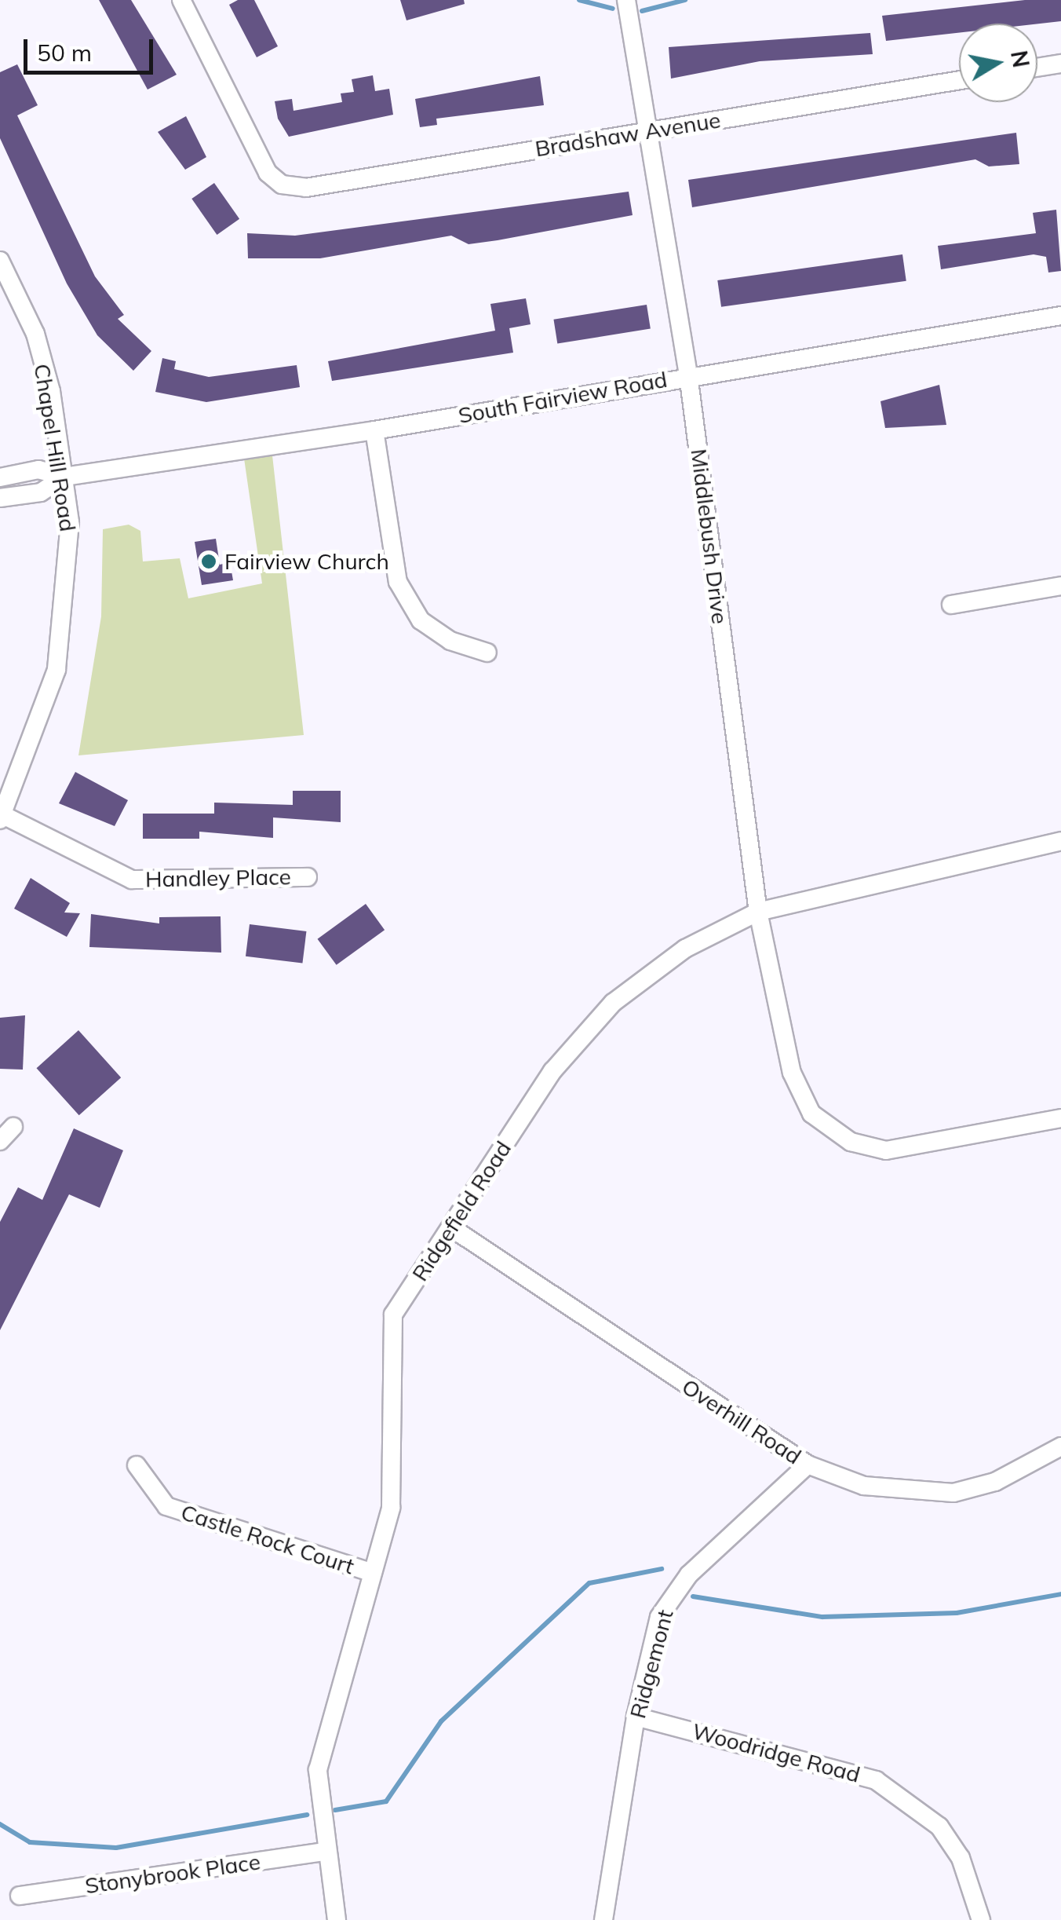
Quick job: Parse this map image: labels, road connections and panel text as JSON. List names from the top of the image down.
{
  "streets": {
    "street": [
      "Bradshaw Avenue",
      "South Fairview Road",
      "Chapel Hill Road",
      "Middlebush Drive",
      "Handley Place",
      "Ridgefield Road",
      "Overhill Road",
      "Castle Rock Court",
      "Ridgemont",
      "Woodridge Road",
      "Stonybrook Place"
    ]
  },
  "crossings": [
    ["Bradshaw Avenue", "Middlebush Drive"],
    ["South Fairview Road", "Chapel Hill Road"],
    ["South Fairview Road", "Middlebush Drive"],
    ["Chapel Hill Road", "Handley Place"],
    ["Middlebush Drive", "Ridgefield Road"],
    ["Ridgefield Road", "Overhill Road"],
    ["Ridgefield Road", "Castle Rock Court"],
    ["Ridgefield Road", "Stonybrook Place"],
    ["Overhill Road", "Ridgemont"],
    ["Ridgemont", "Woodridge Road"]
  ],
  "places": ["Fairview Church"],
  "scale_bar": "50 m",
  "north": "right"
}
